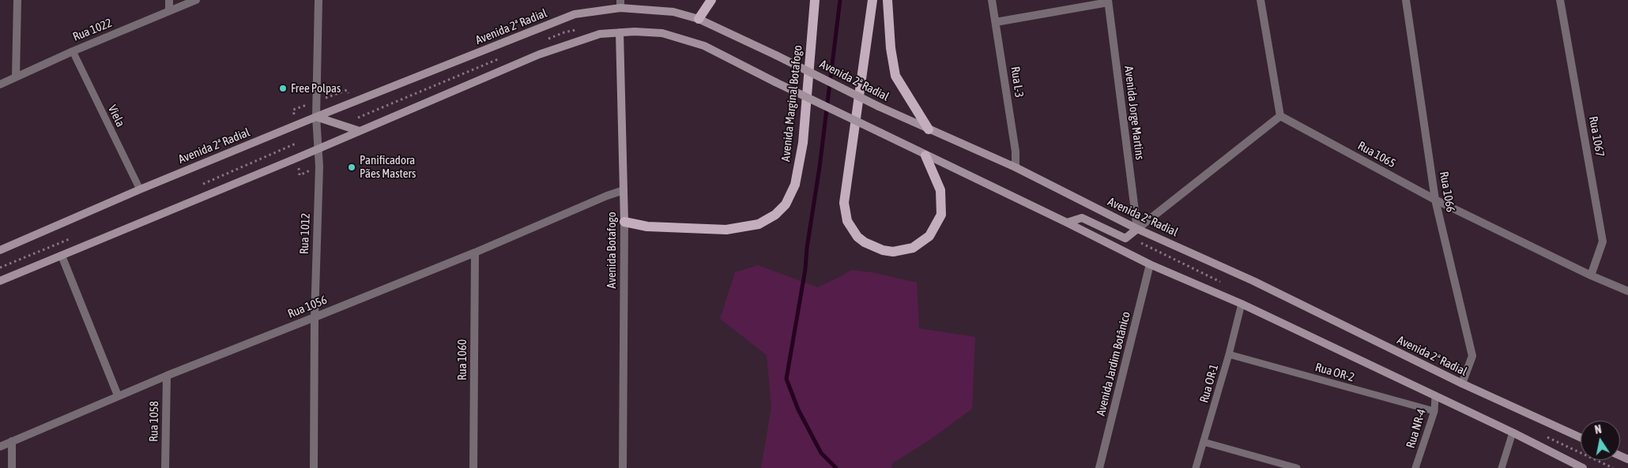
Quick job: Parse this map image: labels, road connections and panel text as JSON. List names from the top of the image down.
{
  "streets": {
    "main road": ["Avenida 2ª Radial", "Avenida Marginal Botafogo", "Avenida Botafogo"],
    "street": [
      "Rua 1022",
      "Rua L-3",
      "Avenida Jorge Martins",
      "Rua 1067",
      "Rua 1065",
      "Rua 1066",
      "Rua 1012",
      "Rua 1056",
      "Rua 1060",
      "Avenida Jardim Botânico",
      "Rua 1058"
    ],
    "lane": [
      "Viela",
      "Rua OR-2",
      "Rua OR-1",
      "Rua NR-4"
    ]
  },
  "crossings": [
    ["Avenida 2ª Radial", "Rua L-3"],
    ["Avenida 2ª Radial", "Avenida Jorge Martins"],
    ["Avenida 2ª Radial", "Viela"],
    ["Avenida 2ª Radial", "Rua 1066"],
    ["Avenida 2ª Radial", "Rua 1012"],
    ["Rua 1022", "Viela"],
    ["Avenida Marginal Botafogo", "Avenida Botafogo"],
    ["Rua 1067", "Rua 1065"],
    ["Rua 1065", "Rua 1066"],
    ["Rua 1012", "Rua 1056"],
    ["Avenida Botafogo", "Rua 1056"],
    ["Rua 1056", "Rua 1060"],
    ["Rua 1056", "Rua 1058"],
    ["Rua OR-2", "Rua OR-1"],
    ["Rua OR-2", "Rua NR-4"]
  ],
  "places": ["Free Polpas", "Panificadora Pães Masters"],
  "north": "top"
}
